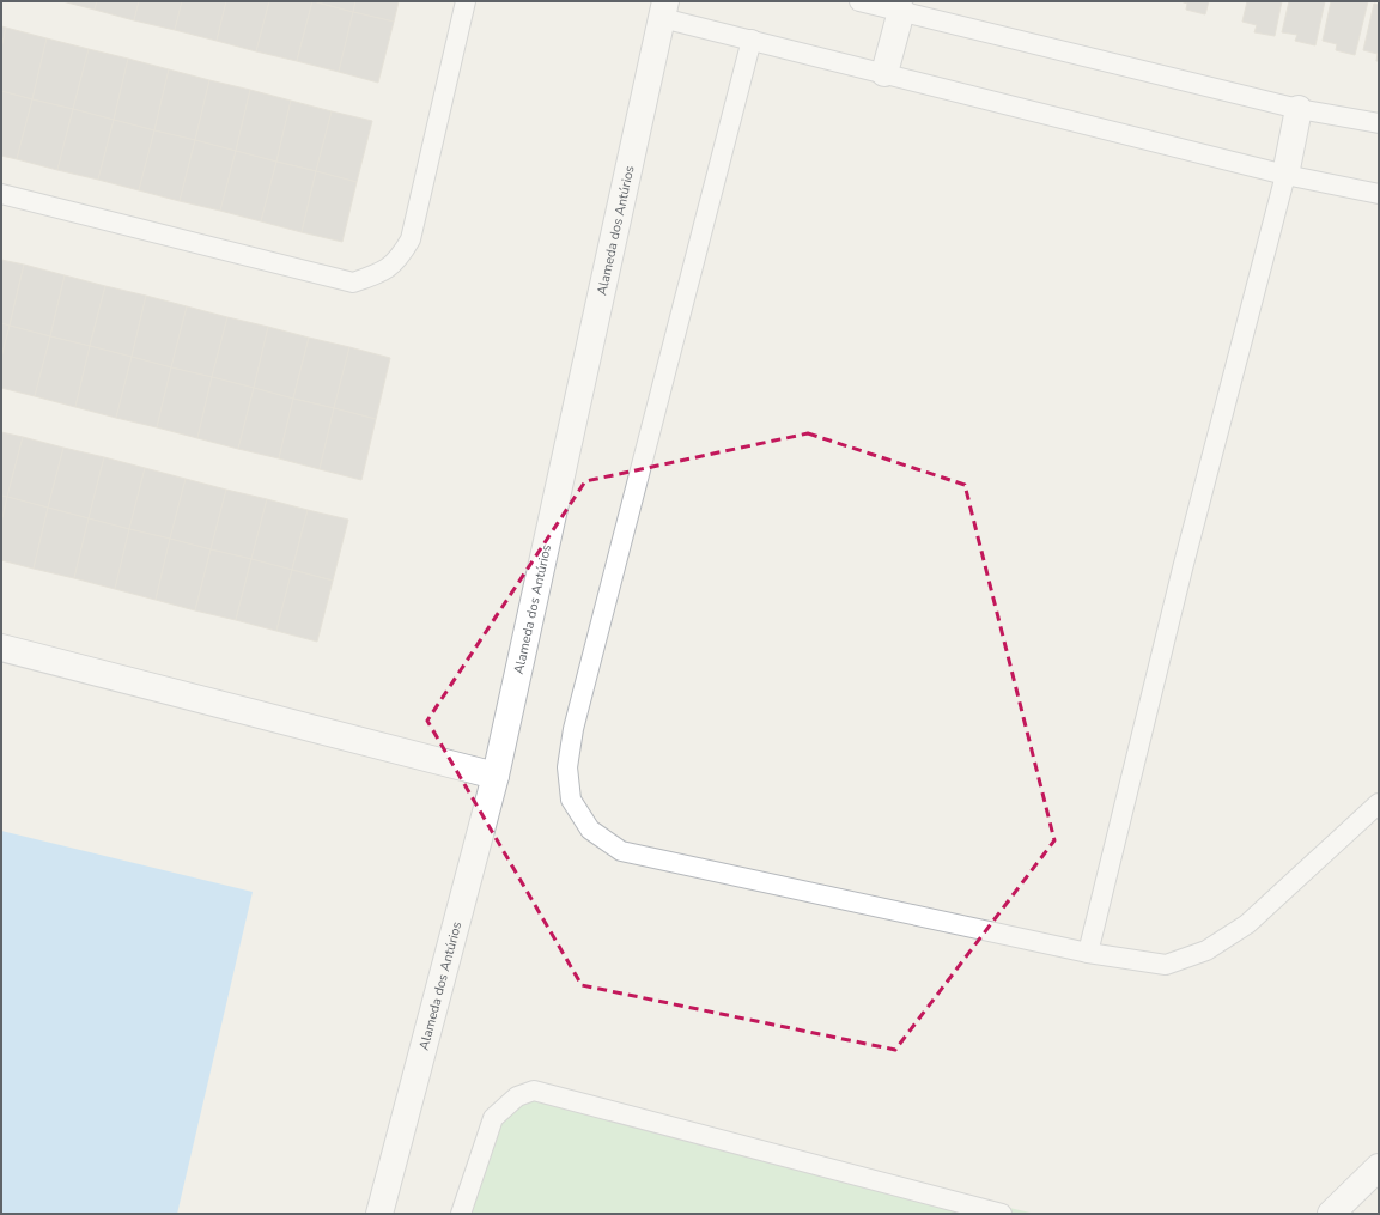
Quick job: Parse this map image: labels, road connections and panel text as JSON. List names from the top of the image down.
{
  "streets": {
    "street": ["Alameda dos Antúrios"]
  }
}
